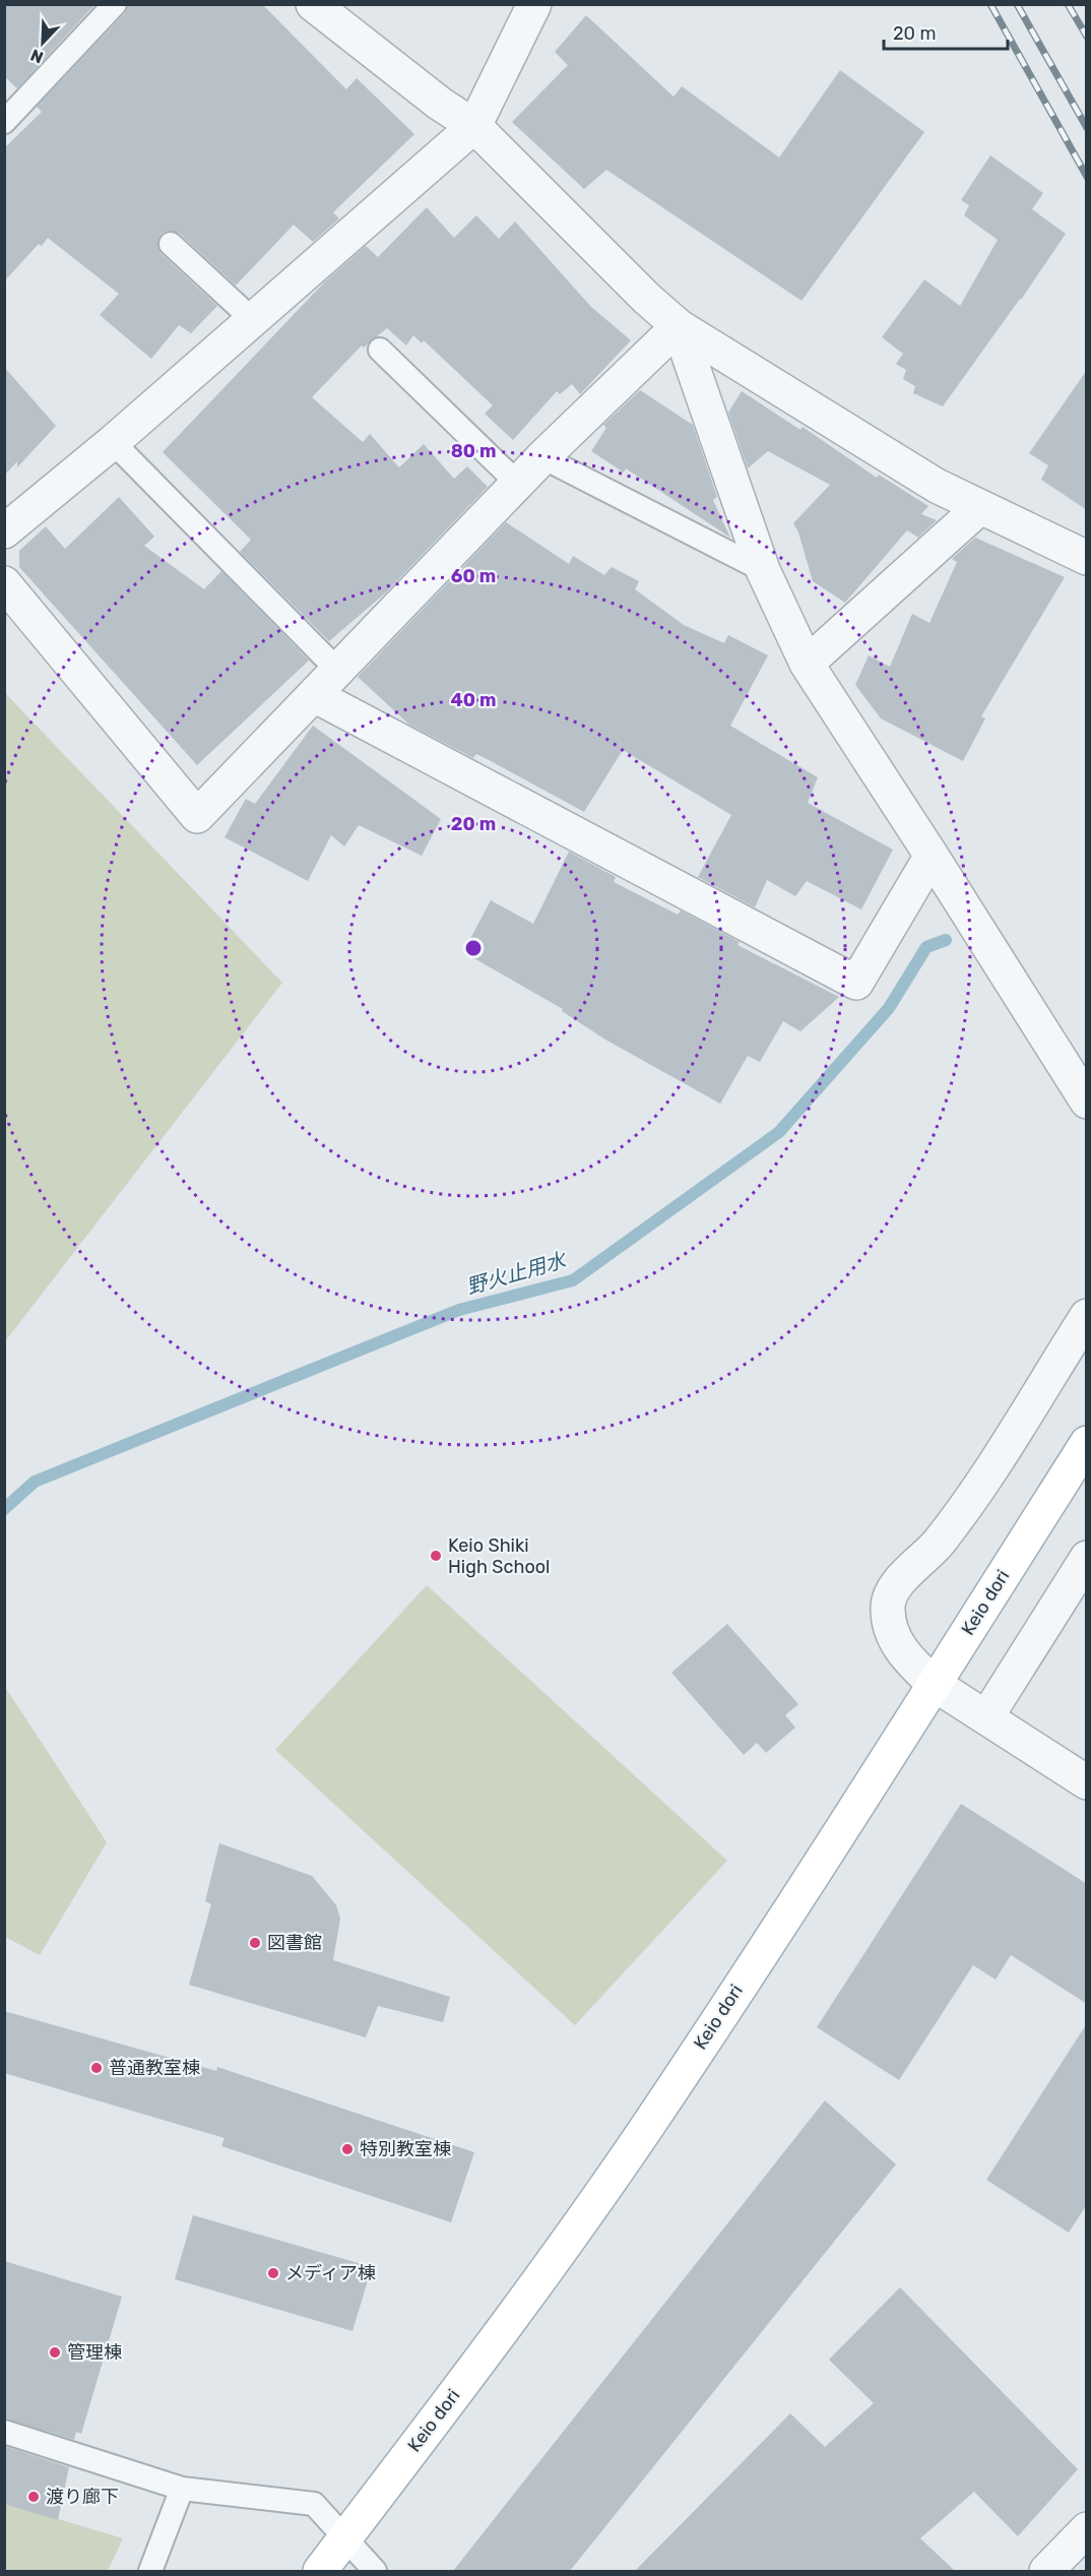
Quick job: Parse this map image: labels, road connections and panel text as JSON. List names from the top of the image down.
{
  "streets": {
    "main road": ["Keio dori"]
  },
  "water": ["野火止用水"],
  "places": [
    "Keio Shiki High School",
    "図書館",
    "普通教室棟",
    "特別教室棟",
    "メディア棟",
    "管理棟",
    "渡り廊下"
  ],
  "scale_bar": "20 m",
  "north": "bottom left",
  "rings": [
    "80 m",
    "60 m",
    "40 m",
    "20 m"
  ]
}
